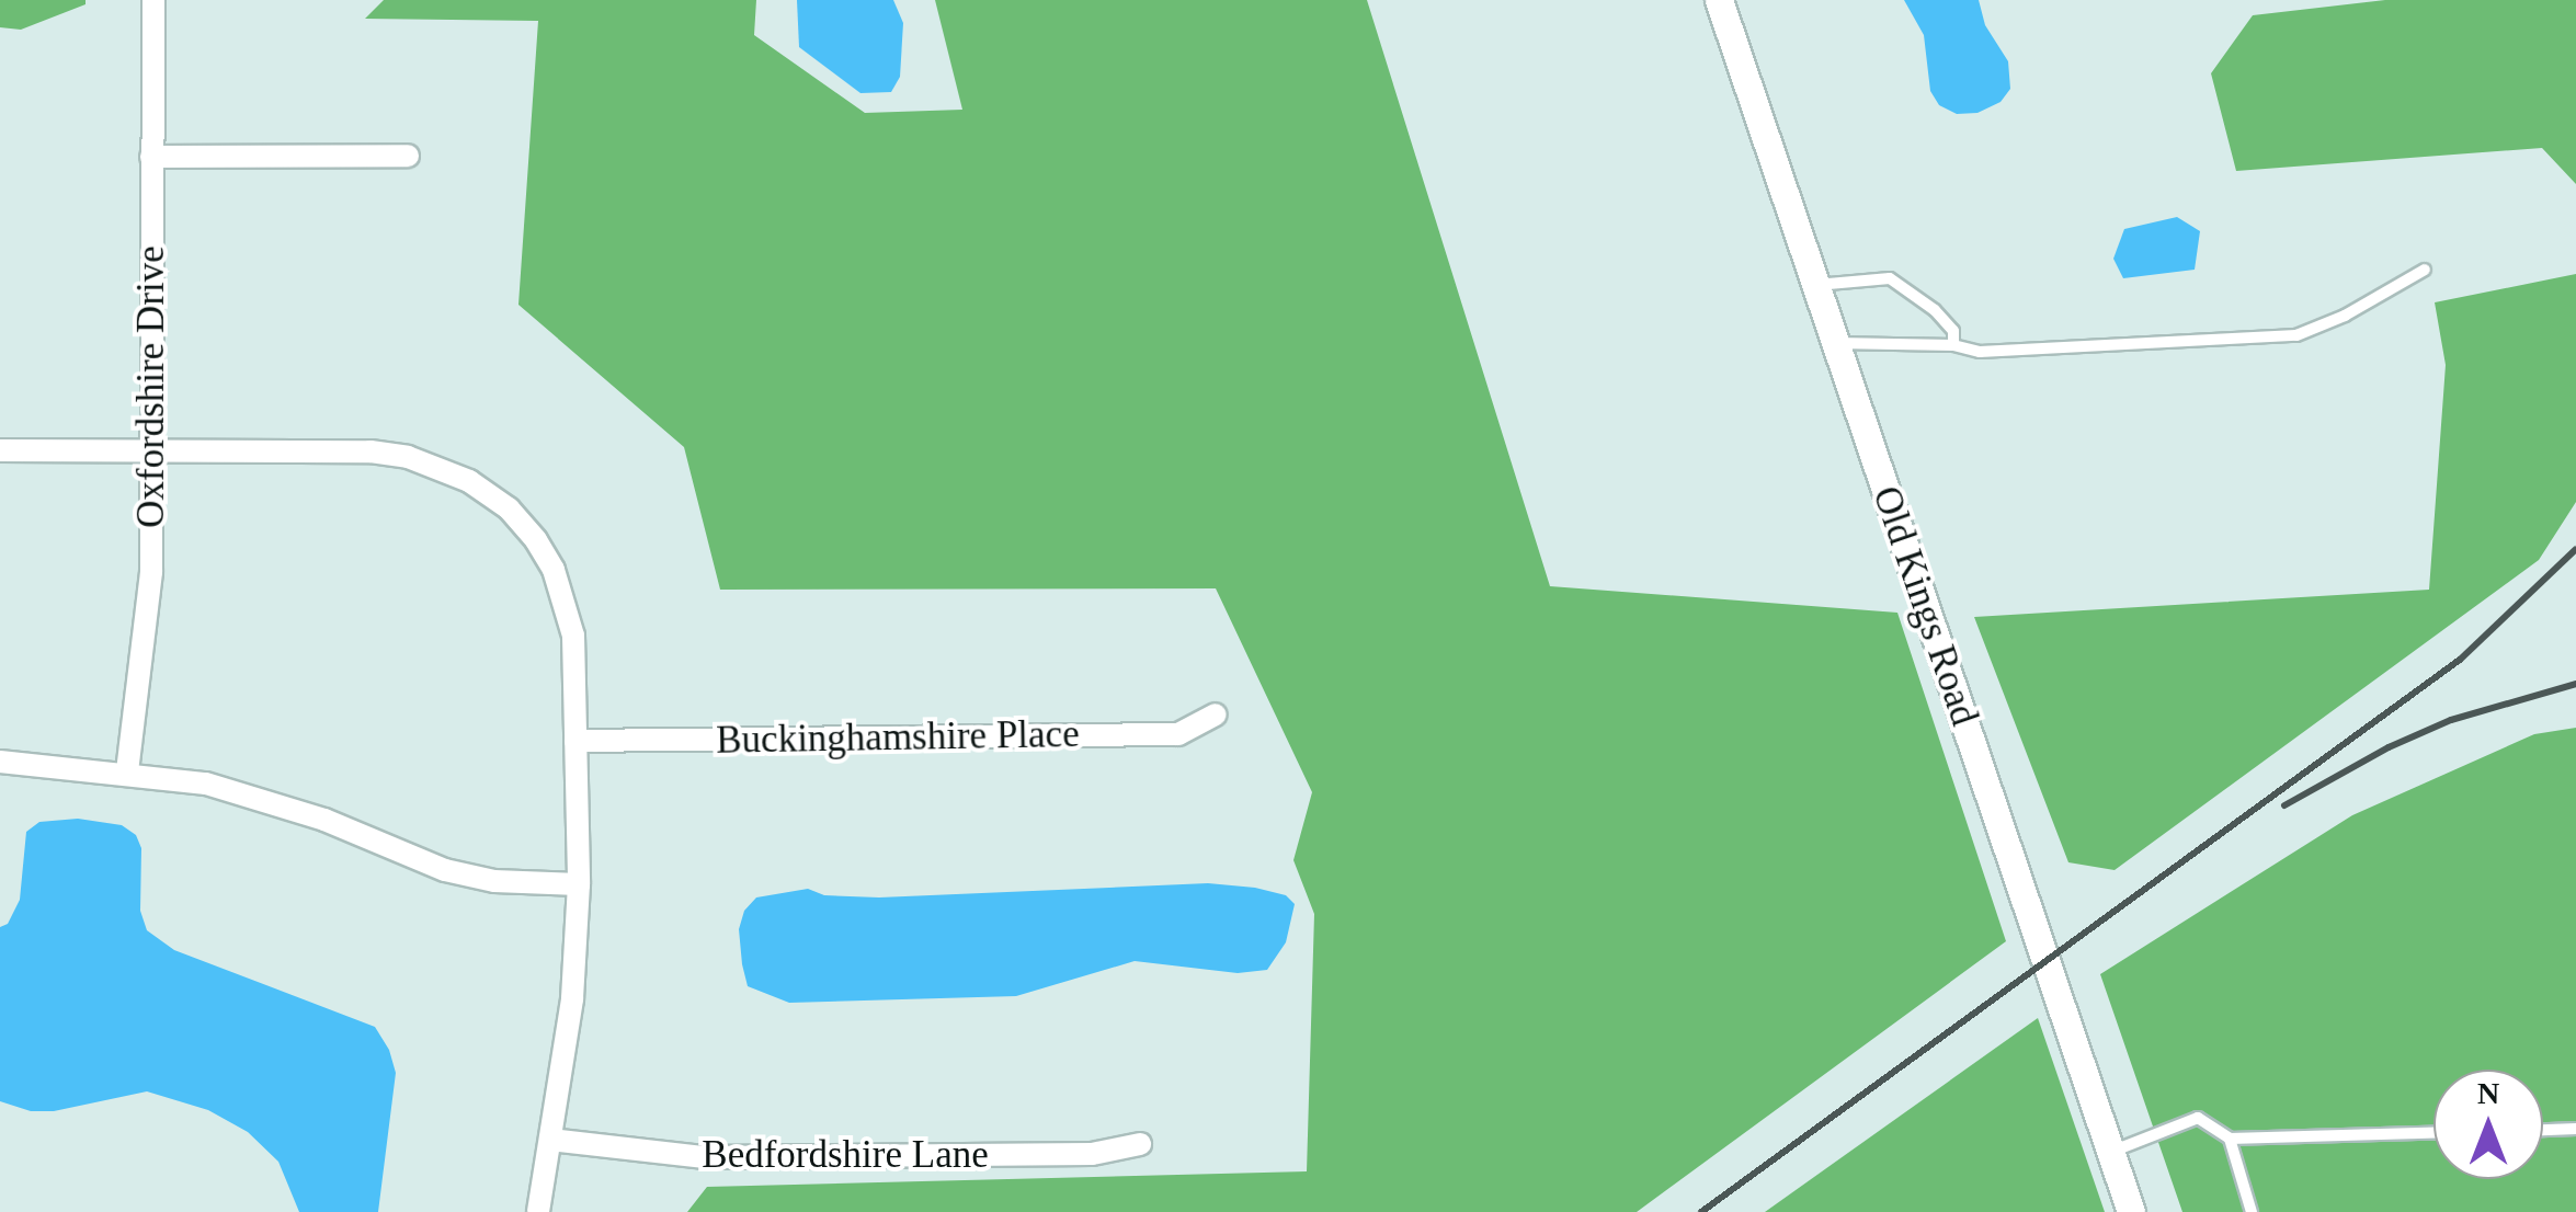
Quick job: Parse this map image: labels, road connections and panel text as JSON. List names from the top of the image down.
{
  "streets": {
    "street": [
      "Oxfordshire Drive",
      "Old Kings Road",
      "Buckinghamshire Place",
      "Bedfordshire Lane"
    ]
  },
  "north": "top"
}
